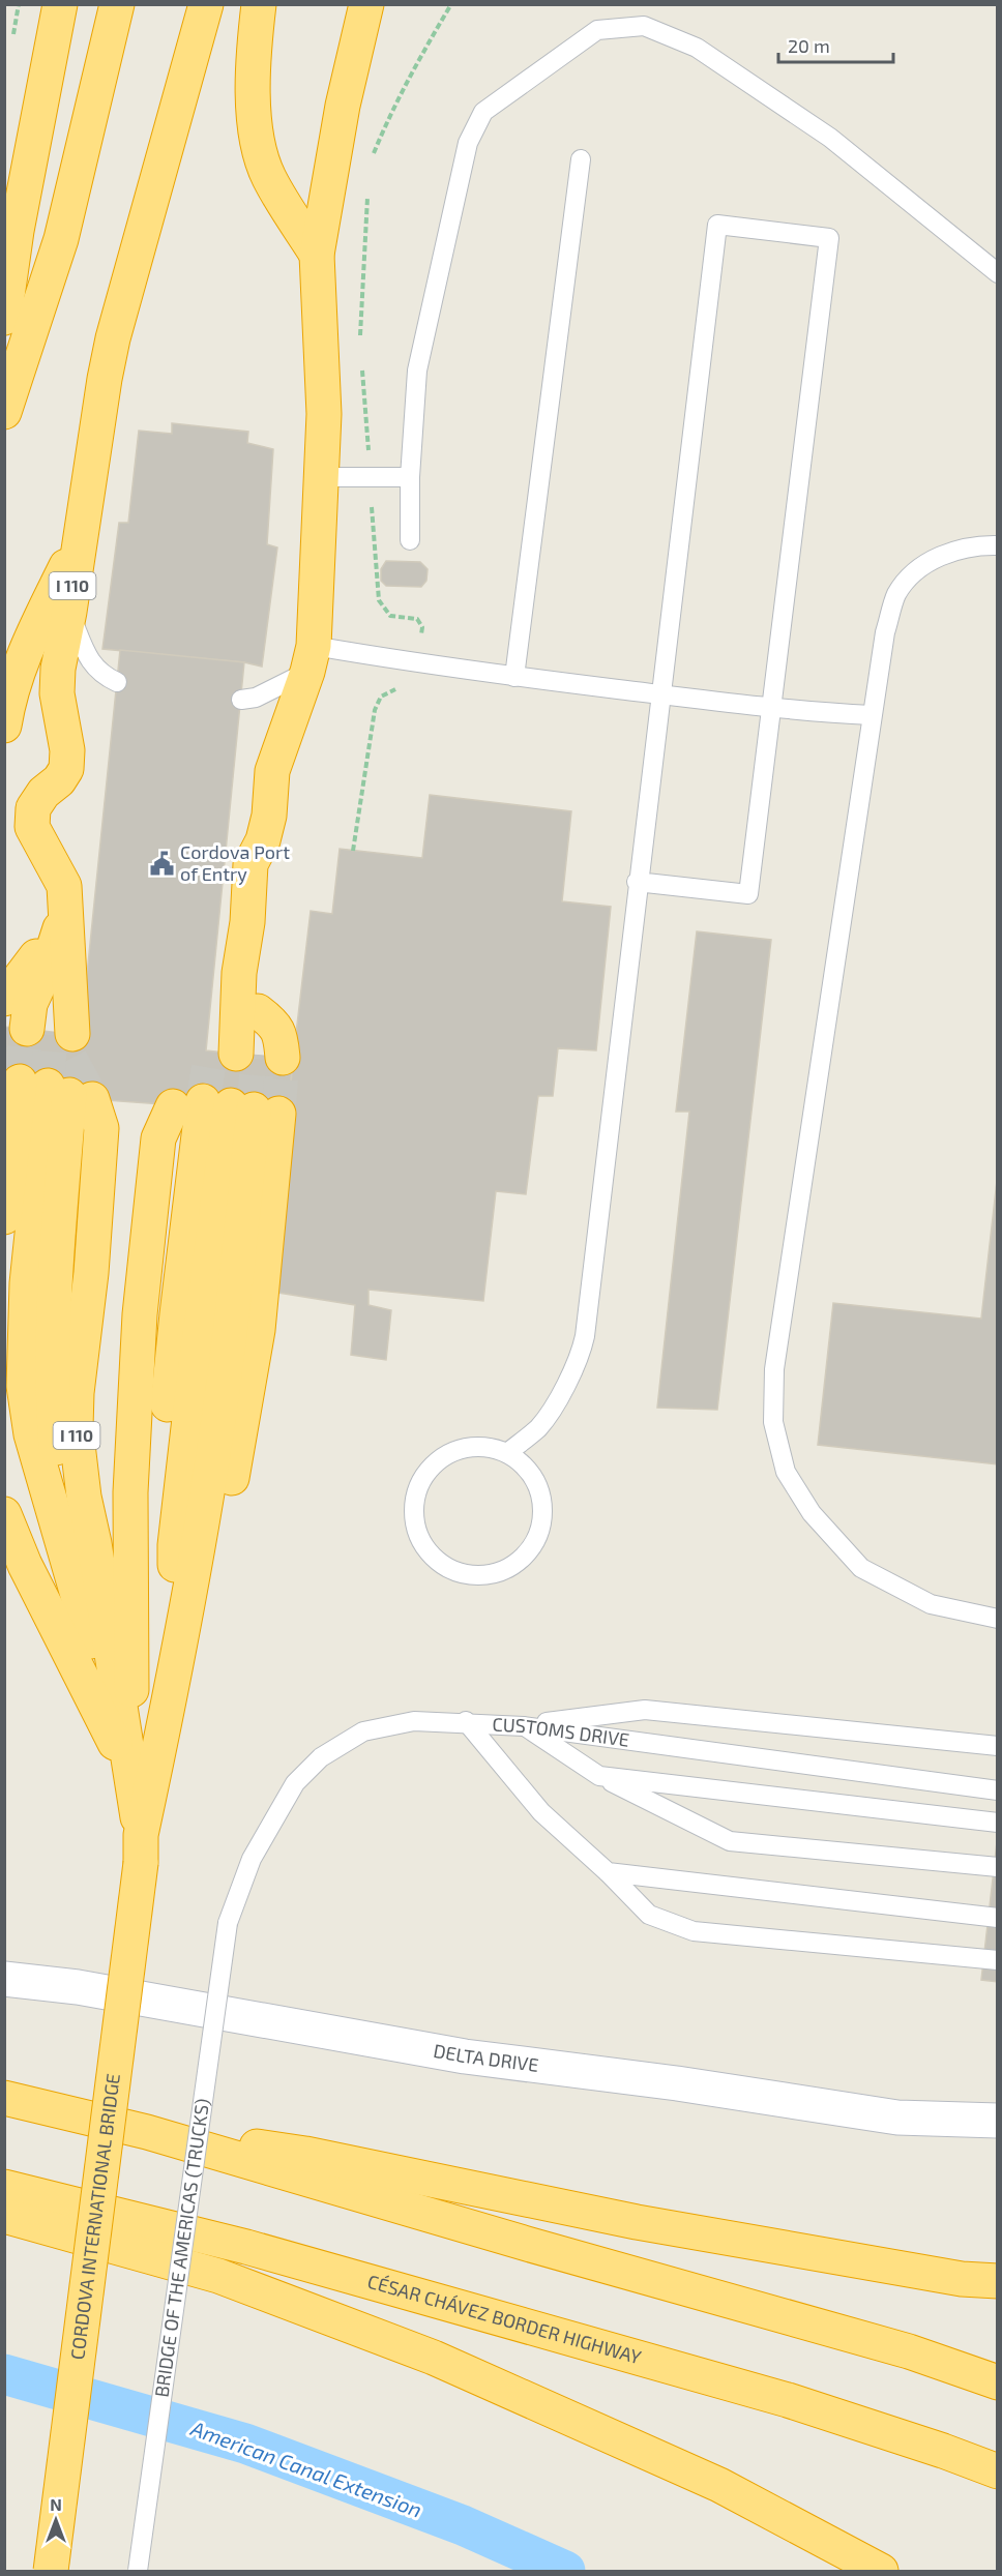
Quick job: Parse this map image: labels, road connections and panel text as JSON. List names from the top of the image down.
{
  "streets": {
    "highway": ["I 110", "CORDOVA INTERNATIONAL BRIDGE", "CÉSAR CHÁVEZ BORDER HIGHWAY"],
    "main road": ["DELTA DRIVE"],
    "lane": ["CUSTOMS DRIVE", "BRIDGE OF THE AMERICAS (TRUCKS)"]
  },
  "crossings": [
    ["I 110", "CORDOVA INTERNATIONAL BRIDGE"],
    ["CUSTOMS DRIVE", "BRIDGE OF THE AMERICAS (TRUCKS)"]
  ],
  "water": ["American Canal Extension"],
  "places": {
    "public building": ["Cordova Port of Entry"]
  },
  "scale_bar": "20 m",
  "north": "top"
}
